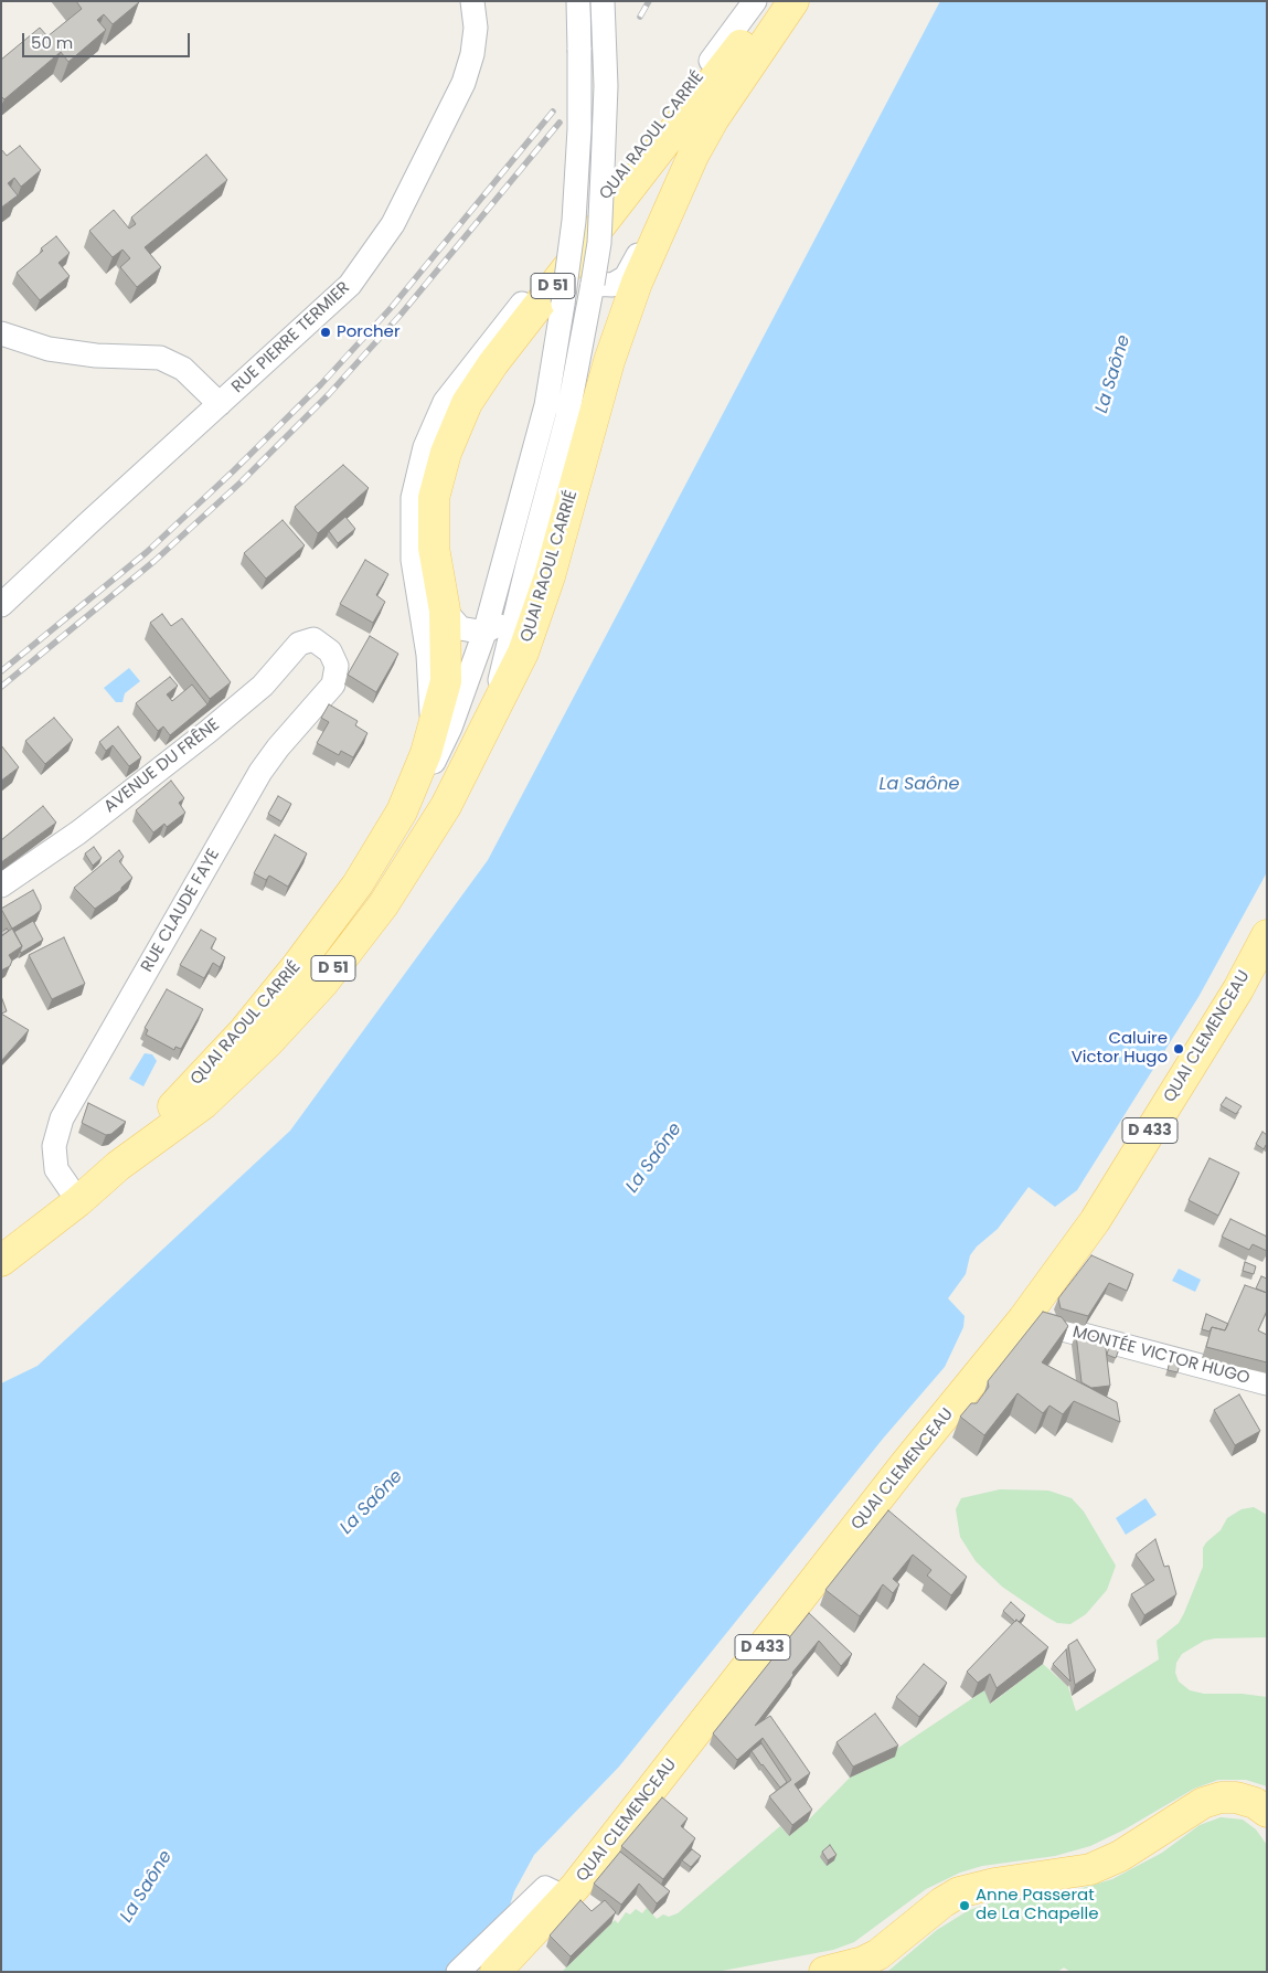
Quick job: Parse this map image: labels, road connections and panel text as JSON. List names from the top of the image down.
{
  "streets": {
    "main road": [
      "QUAI RAOUL CARRIÉ",
      "D 51",
      "QUAI CLEMENCEAU",
      "D 433"
    ],
    "street": [
      "RUE PIERRE TERMIER",
      "AVENUE DU FRÊNE",
      "RUE CLAUDE FAYE",
      "MONTÉE VICTOR HUGO"
    ]
  },
  "crossings": [
    ["QUAI RAOUL CARRIÉ", "RUE CLAUDE FAYE"],
    ["AVENUE DU FRÊNE", "RUE CLAUDE FAYE"],
    ["QUAI CLEMENCEAU", "MONTÉE VICTOR HUGO"]
  ],
  "water": ["La Saône"],
  "places": ["Porcher", "Caluire Victor Hugo", "Anne Passerat de La Chapelle"],
  "scale_bar": "50 m"
}
